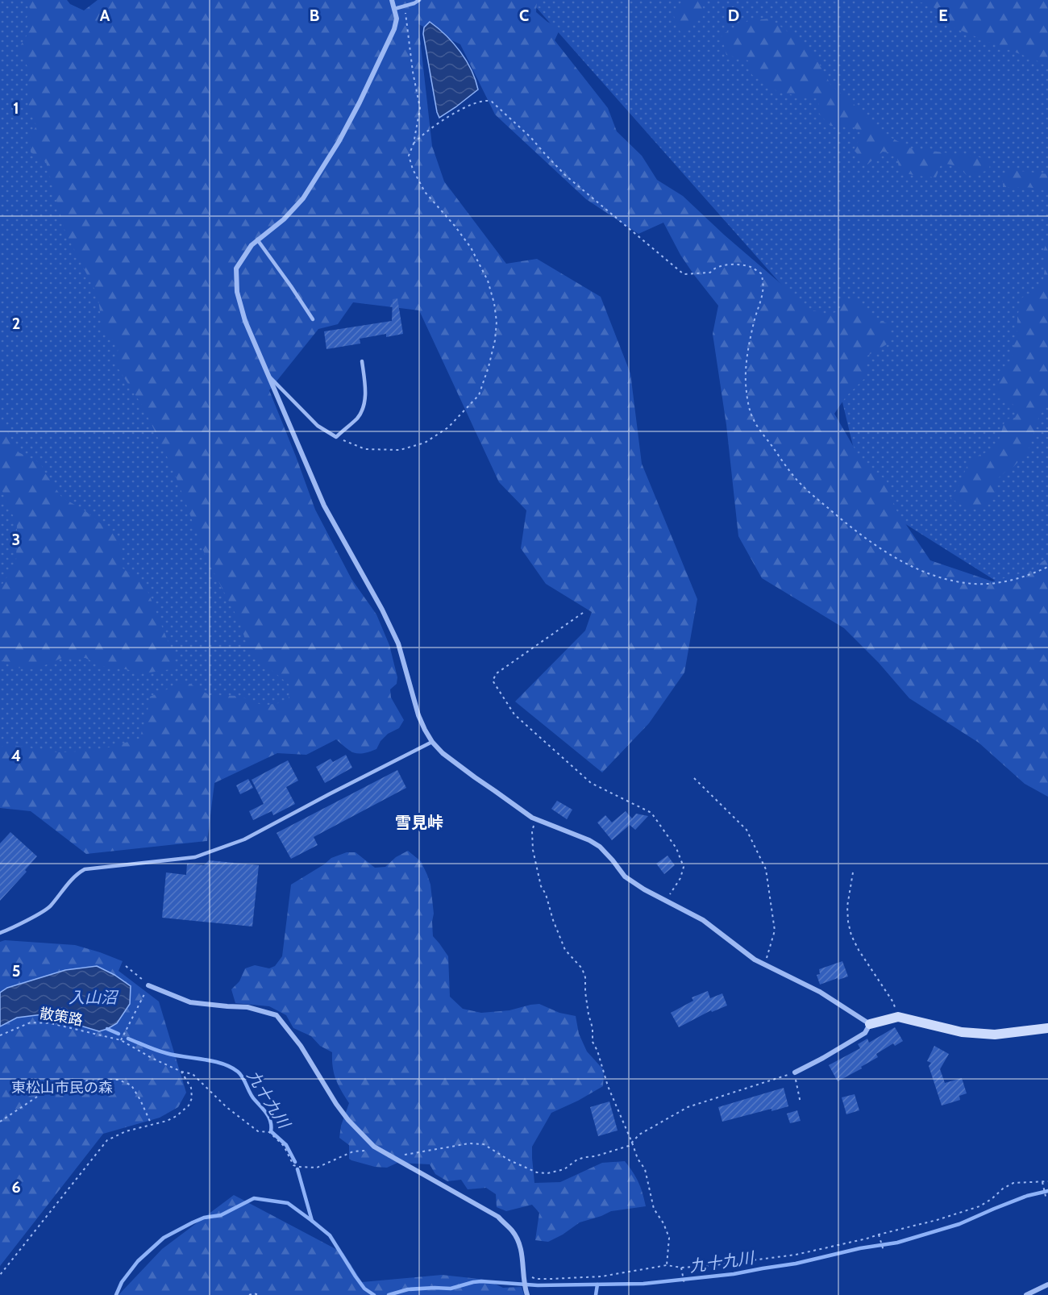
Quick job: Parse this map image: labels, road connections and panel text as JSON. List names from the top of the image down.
{
  "streets": {
    "path": ["散策路"]
  },
  "districts": ["雪見峠"],
  "water": ["入山沼", "九十九川"],
  "parks": ["東松山市民の森"],
  "grid": {
    "columns": [
      "A",
      "B",
      "C",
      "D",
      "E"
    ],
    "rows": [
      "1",
      "2",
      "3",
      "4",
      "5",
      "6"
    ]
  }
}
